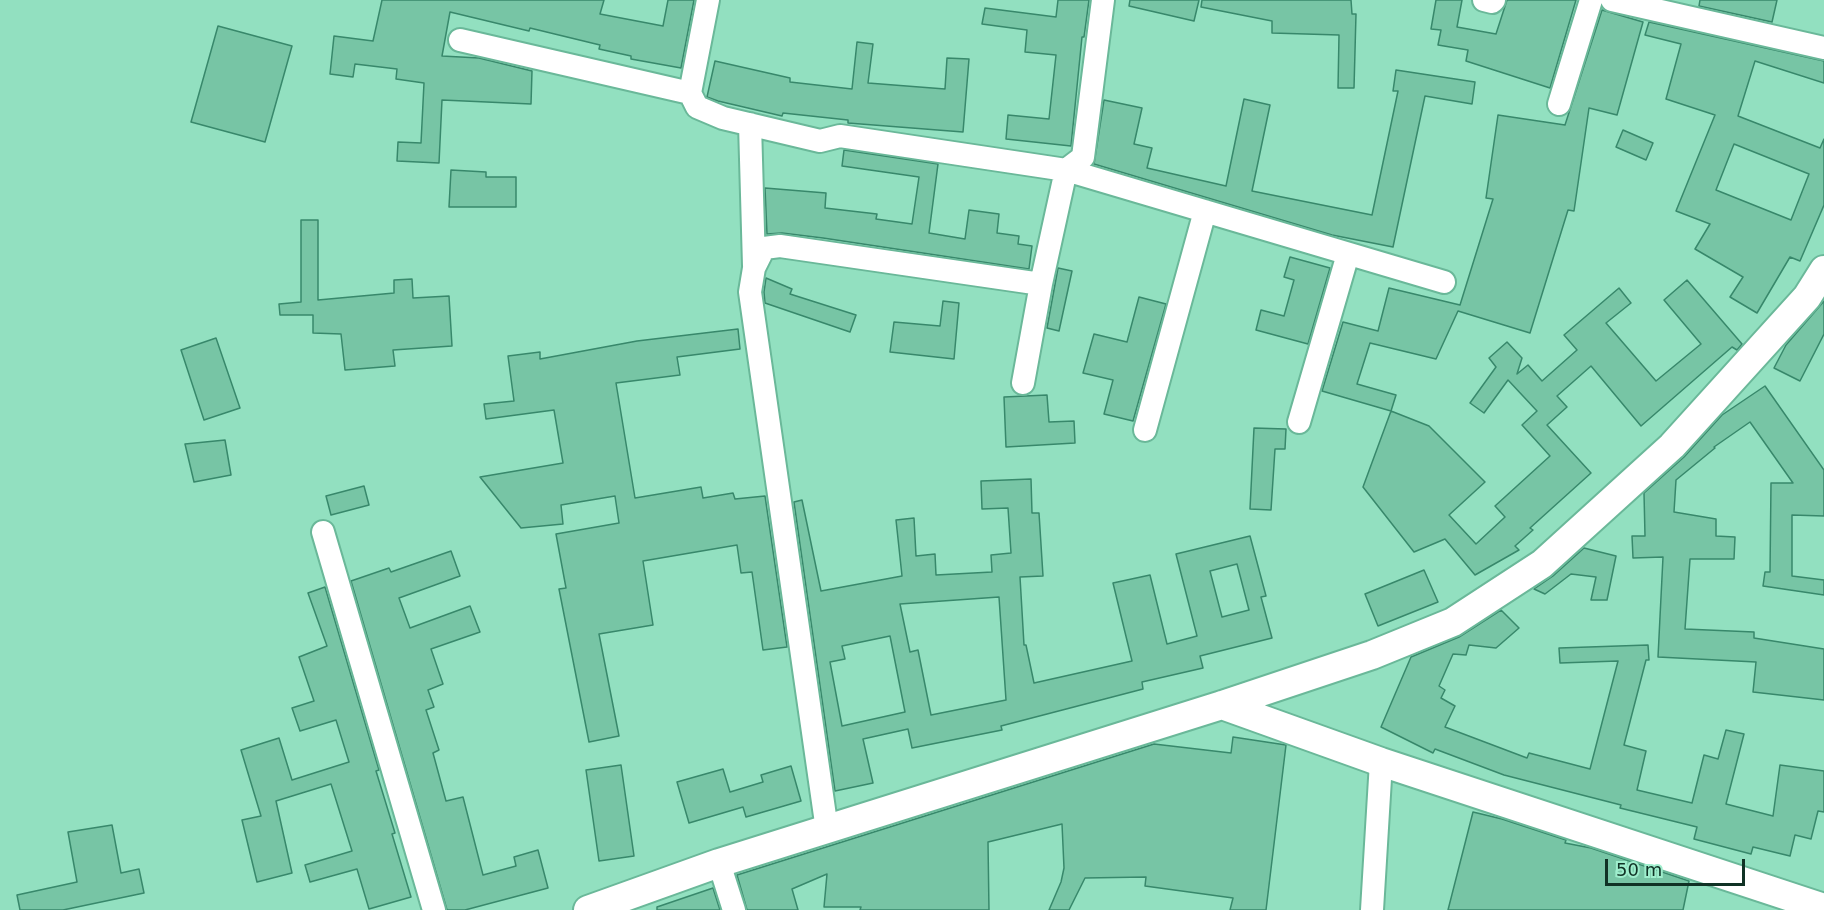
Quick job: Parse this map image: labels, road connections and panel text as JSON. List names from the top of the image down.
{
  "scale_bar": "50 m"
}
